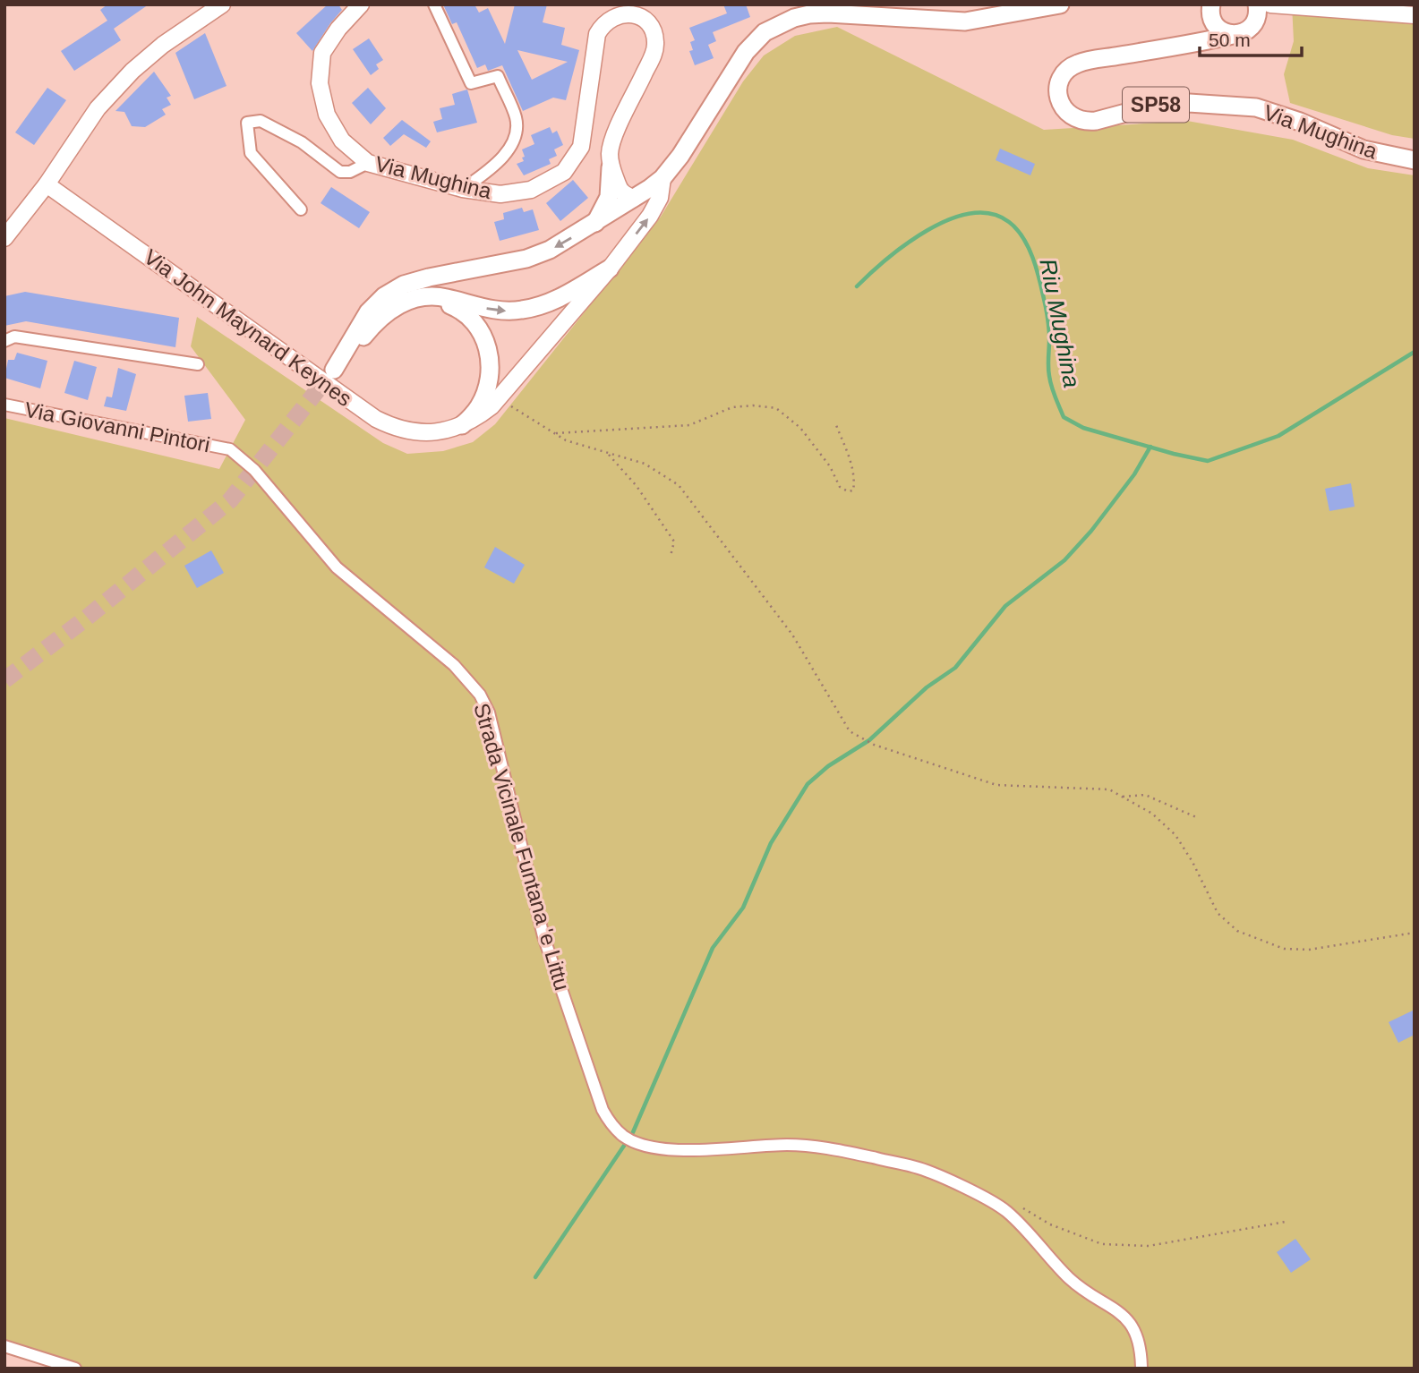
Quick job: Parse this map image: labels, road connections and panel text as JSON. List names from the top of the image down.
{
  "streets": {
    "main road": ["SP58", "Via Mughina"],
    "street": ["Via John Maynard Keynes", "Via Giovanni Pintori", "Strada Vicinale Funtana 'e Littu"]
  },
  "crossings": [
    ["Via Giovanni Pintori", "Strada Vicinale Funtana 'e Littu"]
  ],
  "water": ["Riu Mughina"],
  "scale_bar": "50 m"
}
